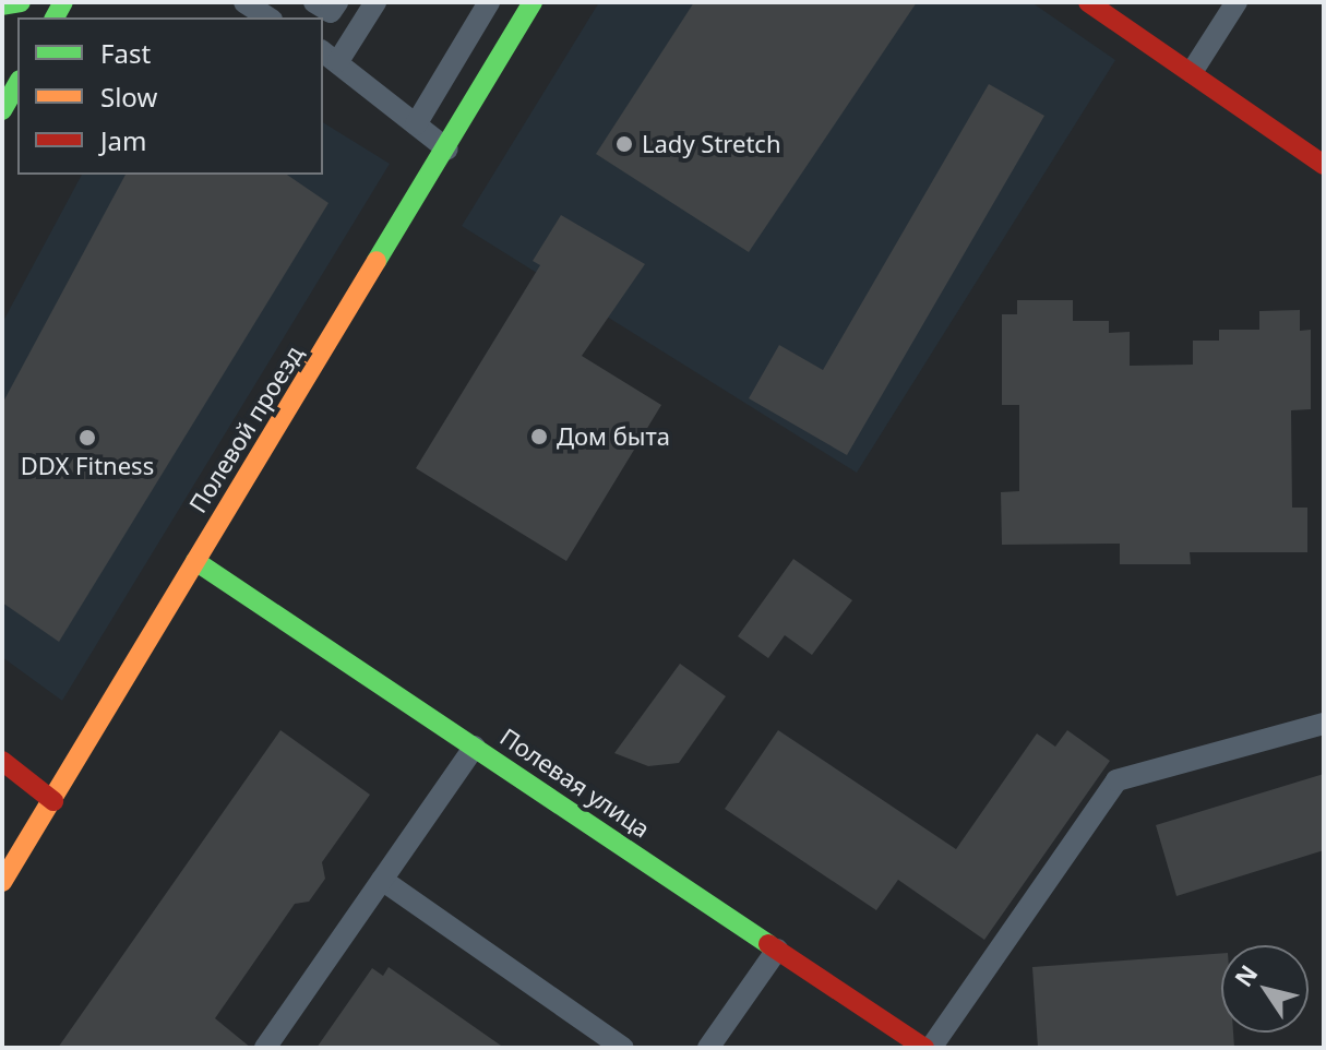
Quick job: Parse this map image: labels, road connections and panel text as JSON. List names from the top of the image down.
{
  "streets": {
    "street": ["Полевой проезд", "Полевая улица"]
  },
  "crossings": [
    ["Полевой проезд", "Полевая улица"]
  ],
  "places": ["Lady Stretch", "Дом быта", "DDX Fitness"],
  "legend": ["Fast", "Slow", "Jam"],
  "north": "top left"
}
